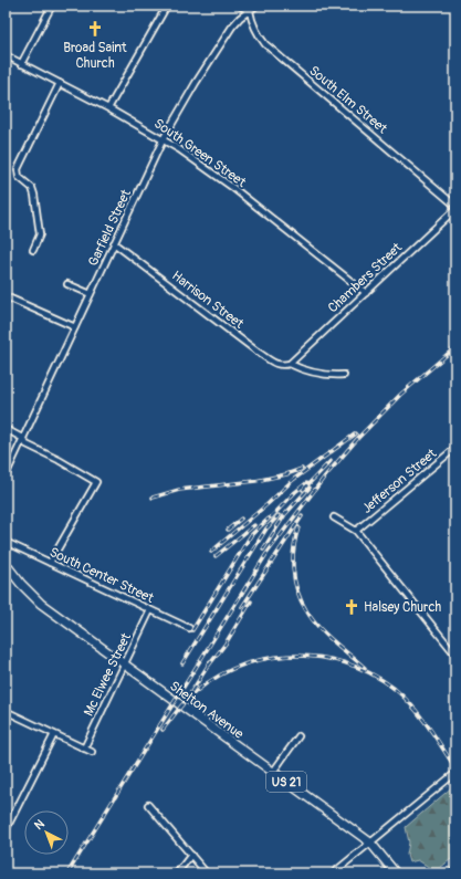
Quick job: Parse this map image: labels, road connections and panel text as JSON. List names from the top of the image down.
{
  "streets": {
    "main road": ["Shelton Avenue", "US 21"],
    "street": [
      "South Elm Street",
      "South Green Street",
      "Garfield Street",
      "Chambers Street",
      "Harrison Street",
      "Jefferson Street",
      "South Center Street",
      "Mc Elwee Street"
    ]
  },
  "crossings": [
    ["South Elm Street", "Garfield Street"],
    ["South Green Street", "Garfield Street"],
    ["South Green Street", "Chambers Street"],
    ["Garfield Street", "Harrison Street"],
    ["Chambers Street", "Harrison Street"],
    ["South Center Street", "Mc Elwee Street"],
    ["Mc Elwee Street", "Shelton Avenue"]
  ],
  "places": {
    "church": ["Broad Saint Church", "Halsey Church"]
  },
  "north": "top left"
}
